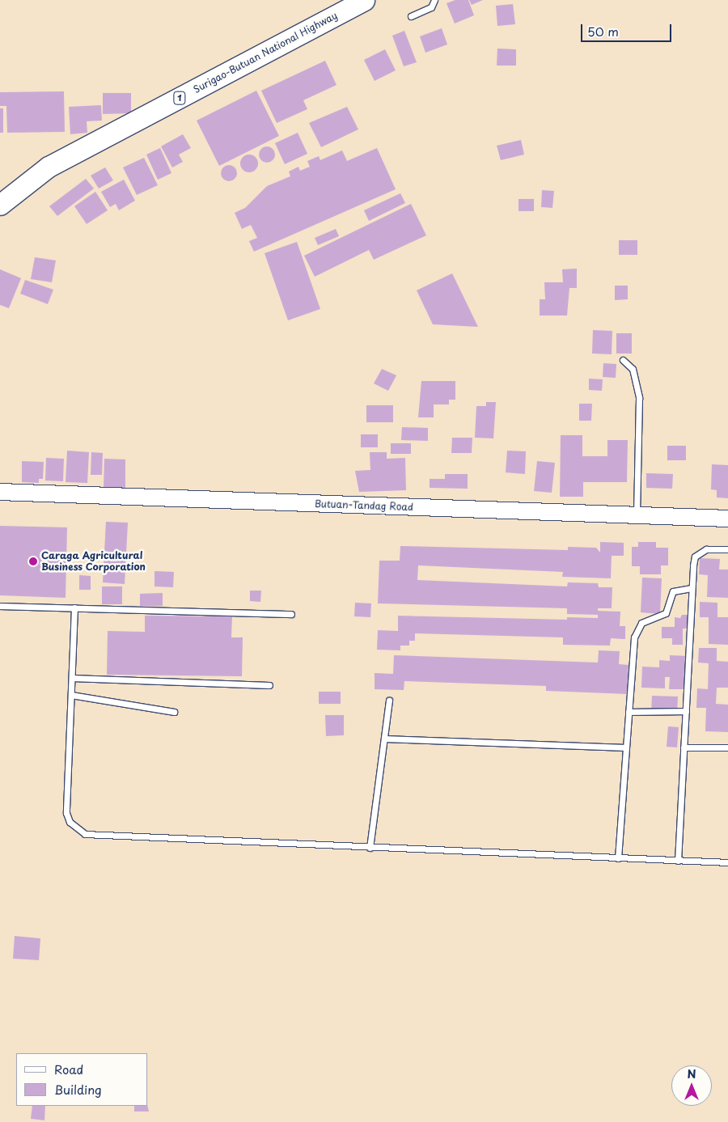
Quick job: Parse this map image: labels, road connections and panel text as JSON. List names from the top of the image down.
{
  "streets": {
    "highway": ["Surigao-Butuan National Highway", "1"],
    "main road": ["Butuan-Tandag Road"]
  },
  "places": ["Caraga Agricultural Business Corporation"],
  "legend": ["Road", "Building"],
  "scale_bar": "50 m",
  "north": "top"
}
